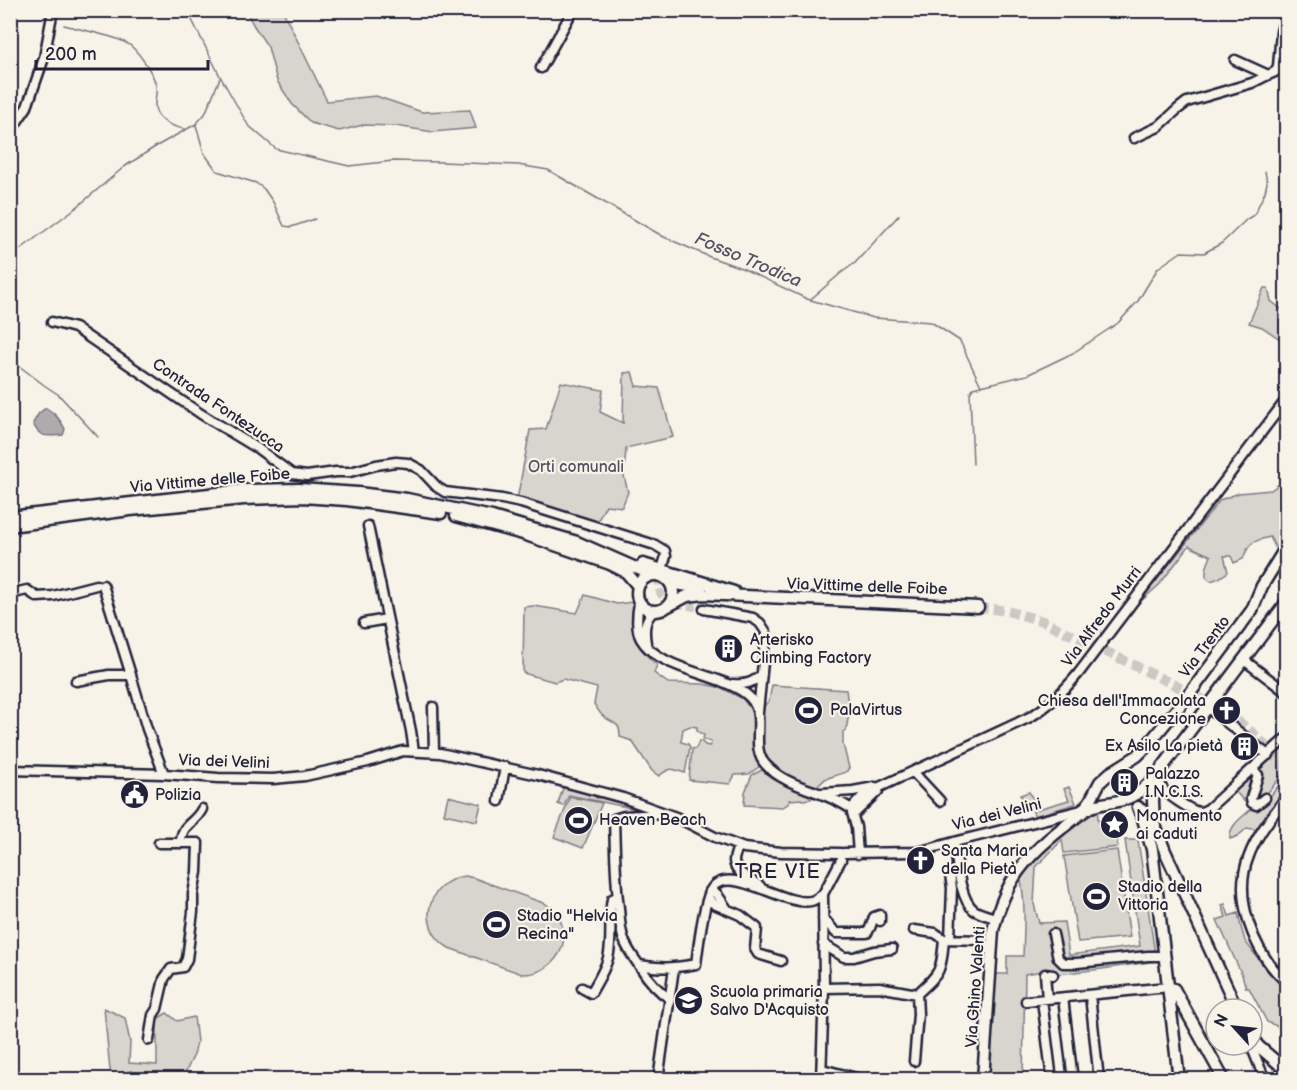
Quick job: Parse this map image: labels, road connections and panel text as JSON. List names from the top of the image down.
{
  "streets": {
    "main road": [
      "Via Vittime delle Foibe",
      "Via Trento",
      "Via dei Velini",
      "Via Ghino Valenti"
    ],
    "street": ["Contrada Fontezucca", "Via Alfredo Murri"]
  },
  "crossings": [
    ["Via Trento", "Via dei Velini"],
    ["Via Trento", "Via Ghino Valenti"],
    ["Via dei Velini", "Via Ghino Valenti"]
  ],
  "districts": ["TRE VIE"],
  "water": ["Fosso Trodica"],
  "parks": ["Orti comunali"],
  "places": {
    "building": ["Arterisko Climbing Factory", "Ex Asilo La pietà", "Palazzo I.N.C.I.S."],
    "sports": [
      "PalaVirtus",
      "Heaven Beach",
      "Stadio della Vittoria",
      "Stadio \"Helvia Recina\""
    ],
    "church": ["Chiesa dell'Immacolata Concezione", "Santa Maria della Pietà"],
    "public building": ["Polizia"],
    "place": ["Monumento ai caduti"],
    "school or university": ["Scuola primaria Salvo D'Acquisto"]
  },
  "scale_bar": "200 m",
  "north": "top left"
}
